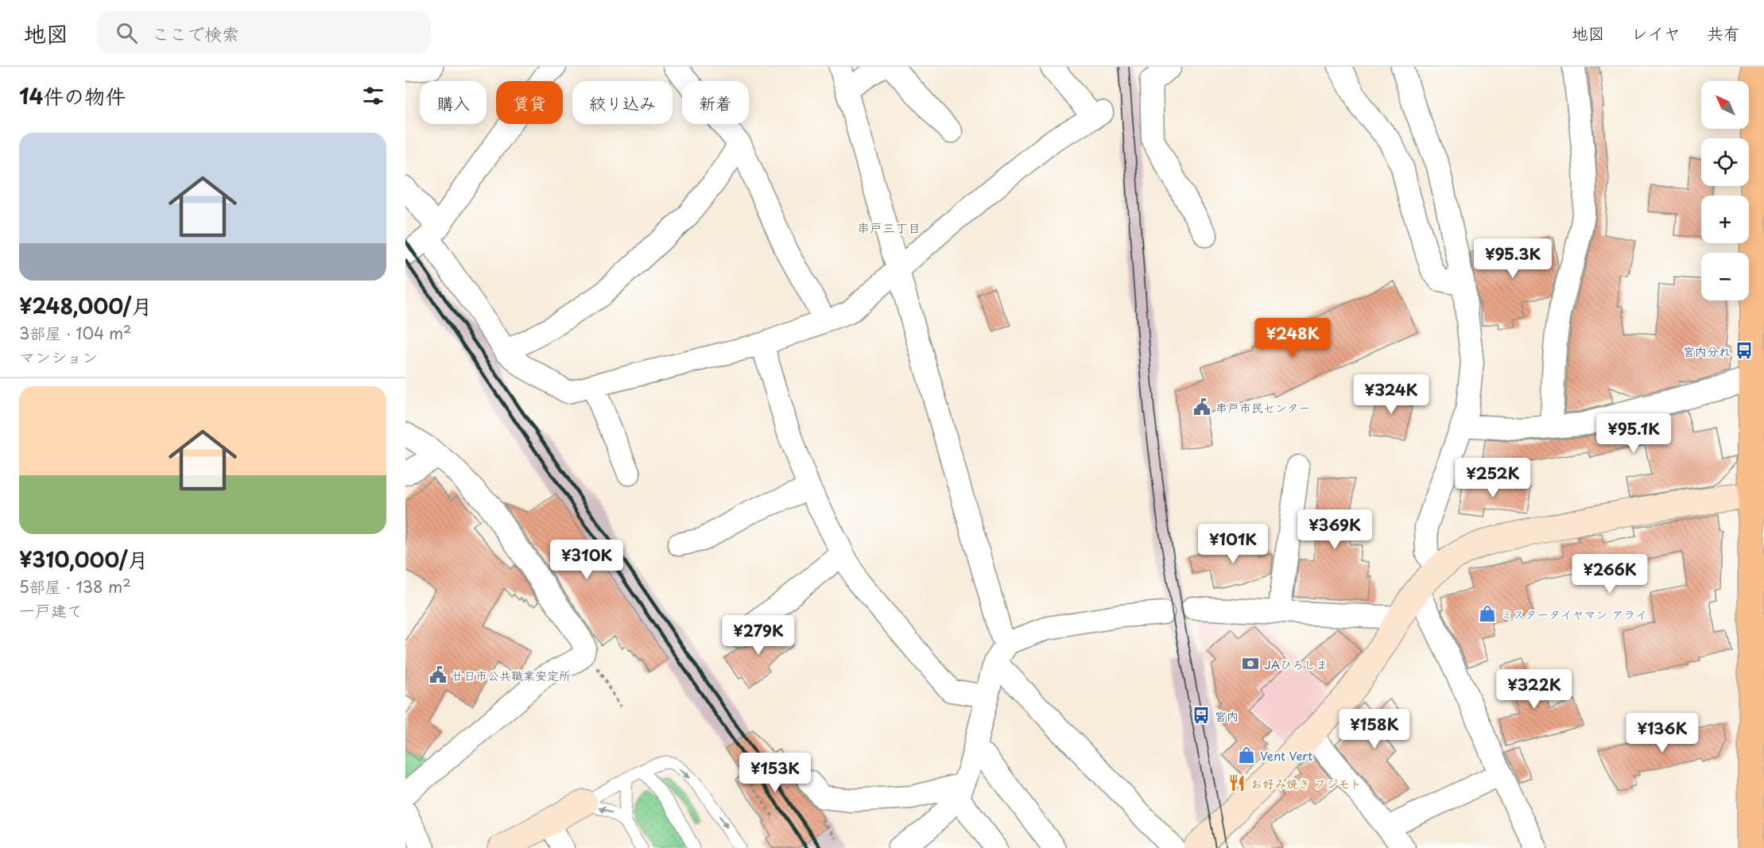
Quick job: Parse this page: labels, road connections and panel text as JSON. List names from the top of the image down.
{
  "districts": ["串戸三丁目"],
  "places": {
    "bus stop": ["宮内分れ", "宮内"],
    "public building": ["串戸市民センター", "廿日市公共職業安定所"],
    "shop": ["ミスタータイヤマン アライ", "Vent Vert"],
    "bank": ["JAひろしま"],
    "restaurant": ["お好み焼き フジモト"]
  },
  "north": "top left",
  "page": {
    "header": "地図",
    "search": "ここで検索",
    "nav": ["地図", "レイヤ", "共有"],
    "heading": "14件の物件",
    "map_buttons": ["+", "−"],
    "chip": [
      "購入",
      "賃貸",
      "絞り込み",
      "新着"
    ],
    "list": [
      {
        "name": "¥248,000/月",
        "note": "3部屋 · 104 m² · マンション"
      },
      {
        "name": "¥310,000/月",
        "note": "5部屋 · 138 m² · 一戸建て"
      }
    ],
    "price": [
      "¥95.3K",
      "¥248K",
      "¥324K",
      "¥95.1K",
      "¥252K",
      "¥369K",
      "¥101K",
      "¥310K",
      "¥266K",
      "¥279K",
      "¥322K",
      "¥158K",
      "¥136K",
      "¥153K"
    ]
  }
}
